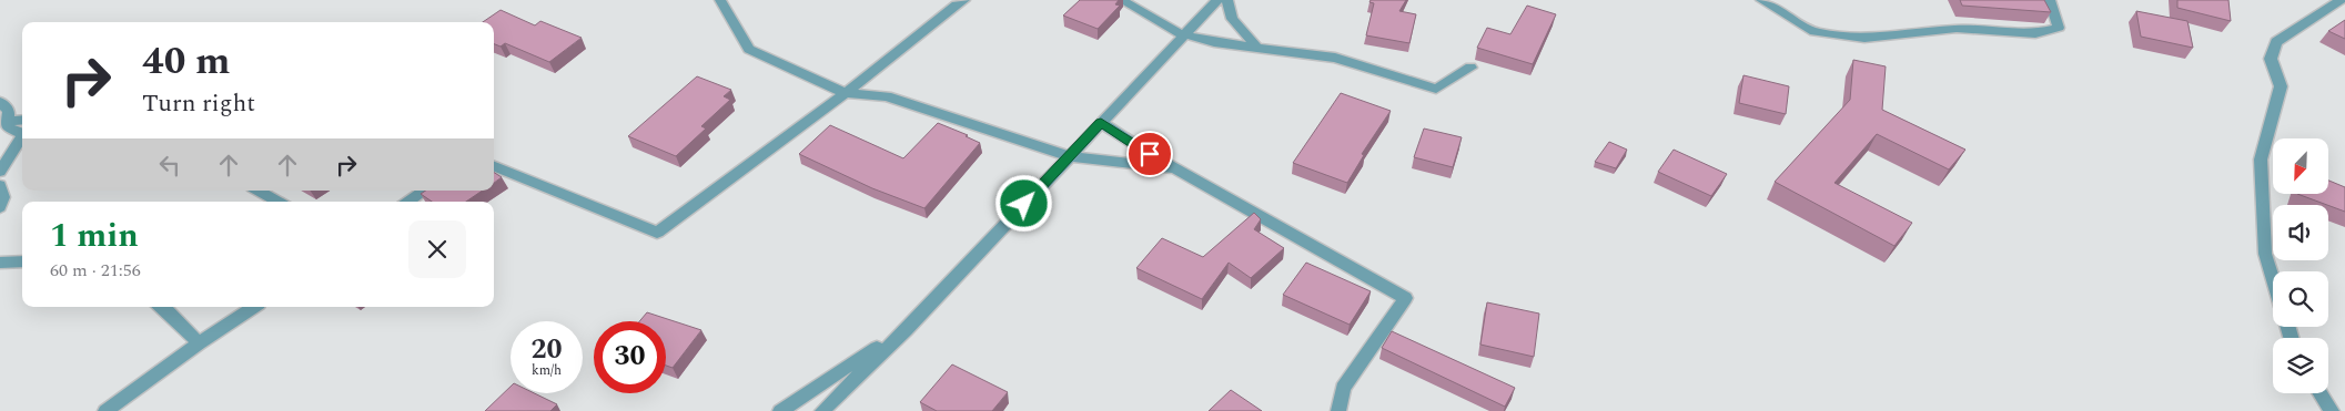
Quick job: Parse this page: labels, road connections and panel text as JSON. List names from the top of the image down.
{
  "north": "bottom left",
  "page": {
    "turn": ["40 m", "Turn right"],
    "heading": ["1 min", "60 m · 21:56"],
    "speed": "20 km/h",
    "limit": "30"
  }
}
